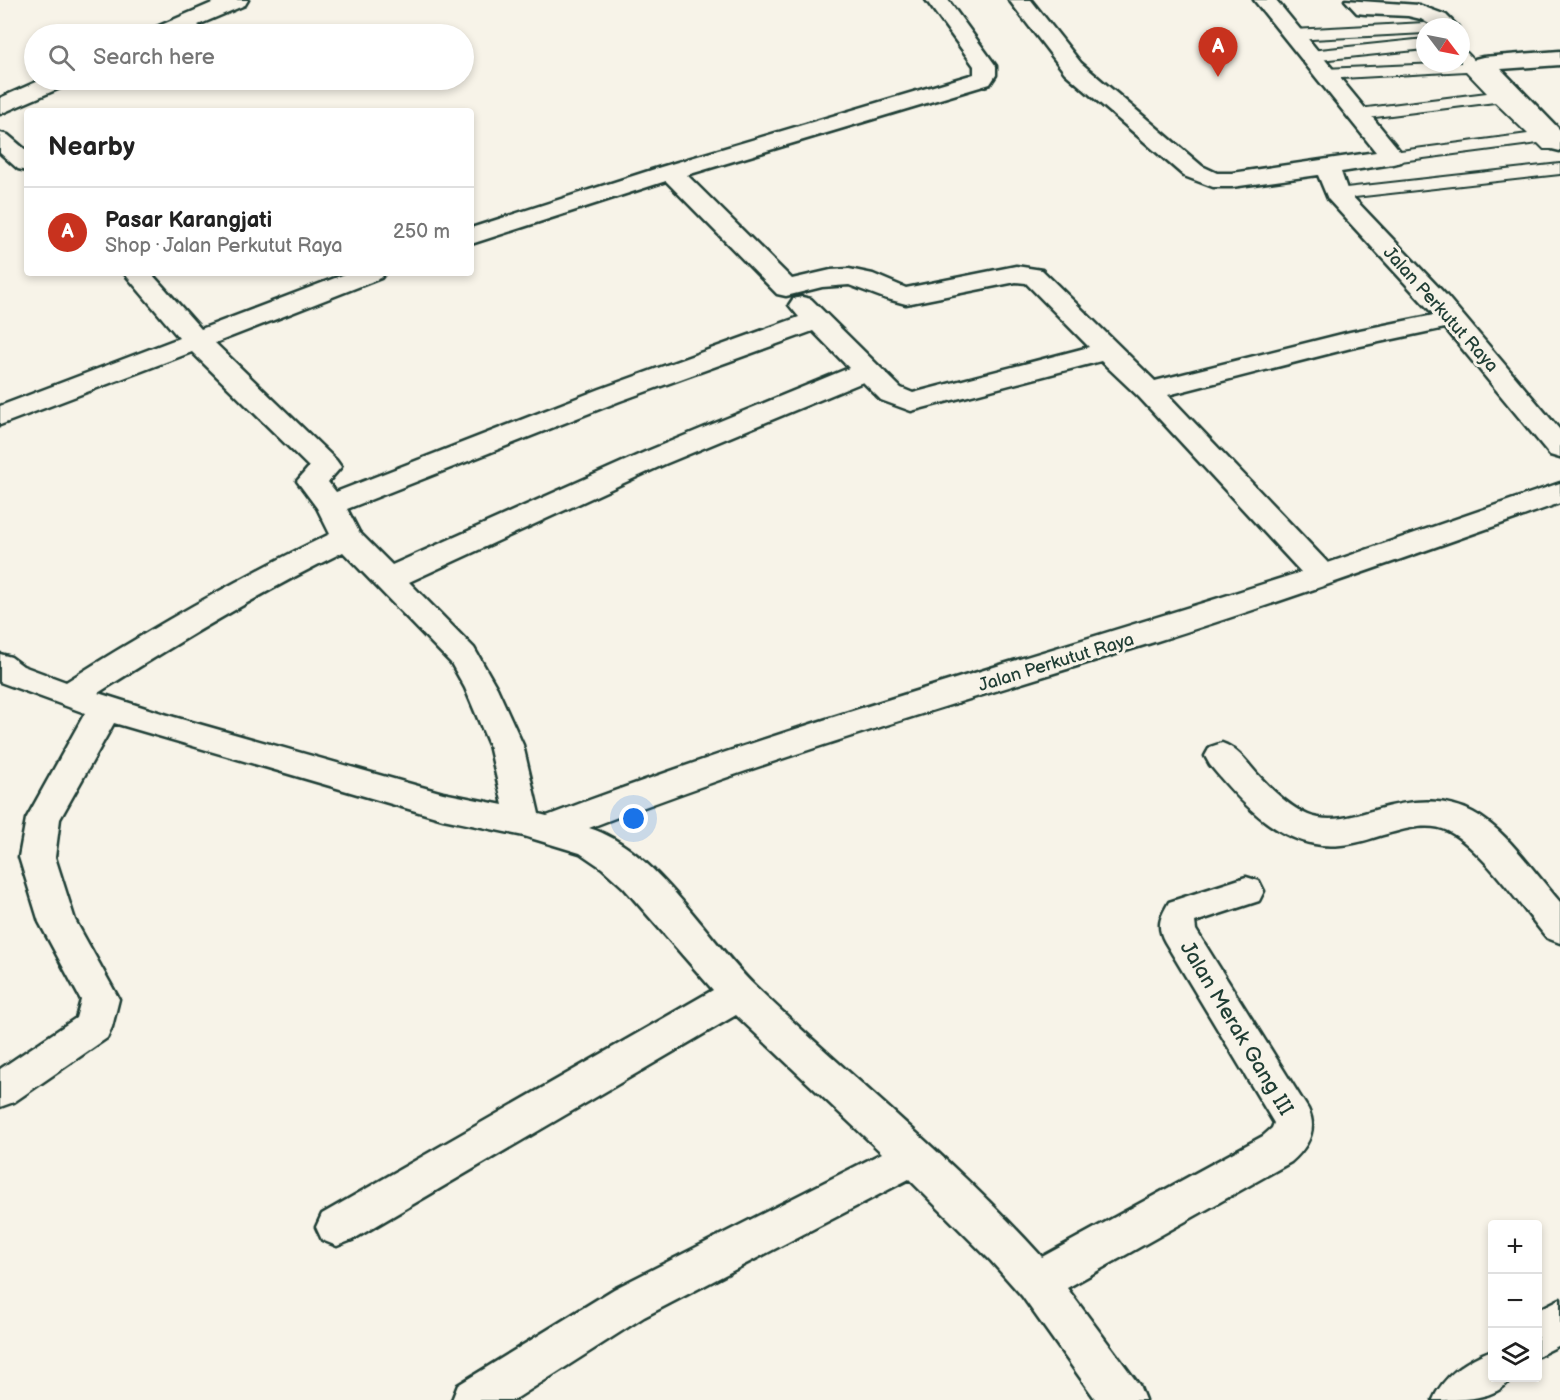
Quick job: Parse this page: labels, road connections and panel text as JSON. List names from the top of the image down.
{
  "streets": {
    "street": ["Jalan Perkutut Raya", "Jalan Merak Gang III"]
  },
  "north": "bottom right",
  "page": {
    "search": "Search here",
    "pins": "A",
    "heading": "Nearby",
    "list": [
      {
        "mark": "A",
        "name": "Pasar Karangjati",
        "note": "Shop · Jalan Perkutut Raya",
        "value": "250 m"
      }
    ],
    "map_buttons": ["+", "−"]
  }
}
